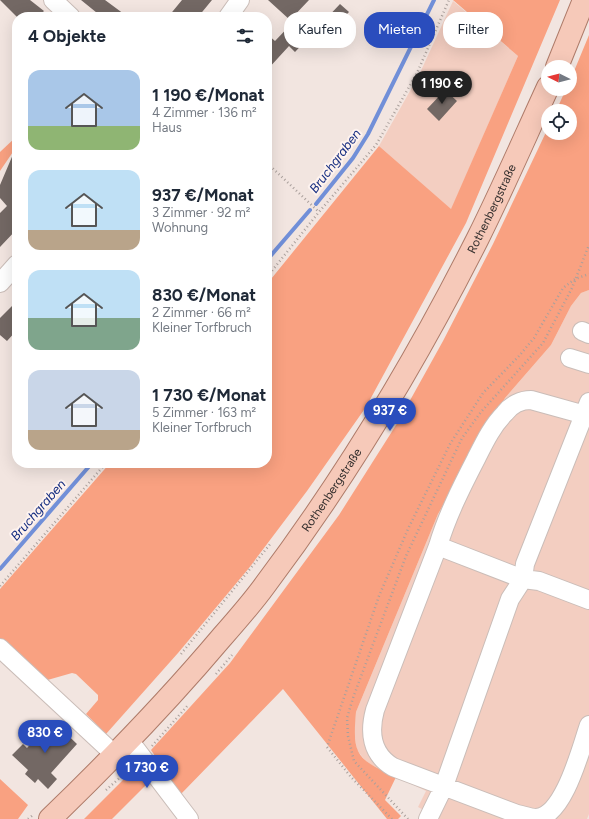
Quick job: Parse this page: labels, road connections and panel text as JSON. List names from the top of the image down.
{
  "streets": {
    "main road": ["Rothenbergstraße"]
  },
  "water": ["Bruchgraben"],
  "north": "left",
  "page": {
    "chip": ["Kaufen", "Mieten", "Filter"],
    "heading": "4 Objekte",
    "list": [
      {
        "name": "1 190 €/Monat",
        "note": "4 Zimmer · 136 m² · Haus"
      },
      {
        "name": "937 €/Monat",
        "note": "3 Zimmer · 92 m² · Wohnung"
      },
      {
        "name": "830 €/Monat",
        "note": "2 Zimmer · 66 m² · Kleiner Torfbruch"
      },
      {
        "name": "1 730 €/Monat",
        "note": "5 Zimmer · 163 m² · Kleiner Torfbruch"
      }
    ],
    "price": [
      "1 190 €",
      "937 €",
      "830 €",
      "1 730 €"
    ]
  }
}
